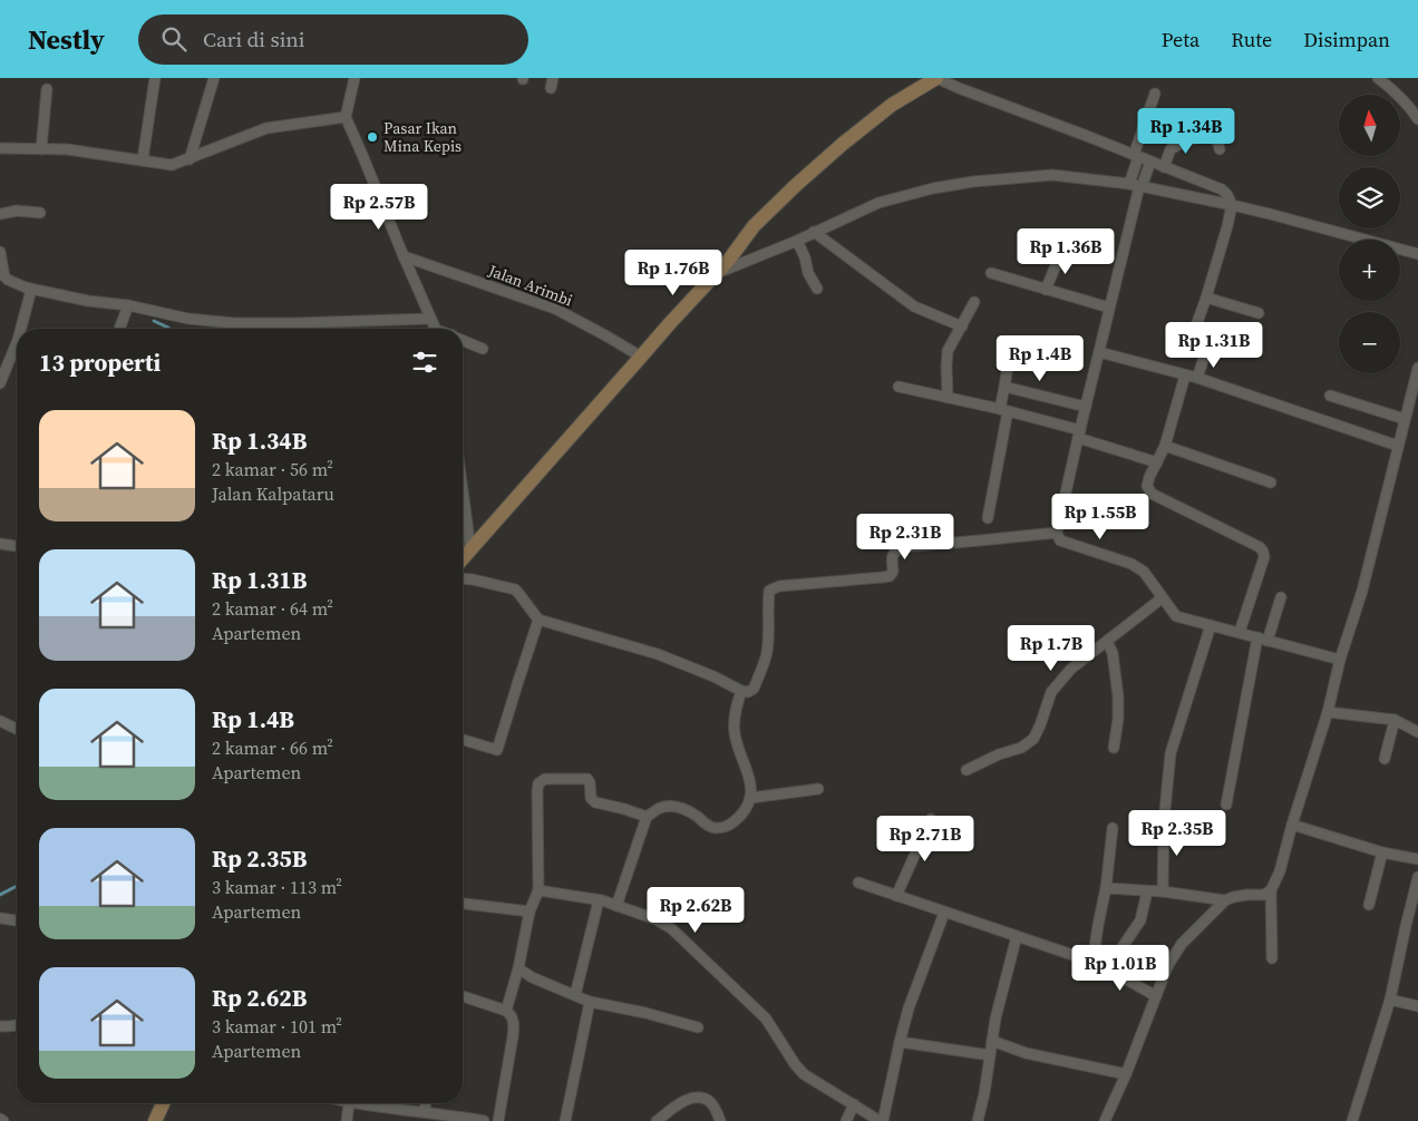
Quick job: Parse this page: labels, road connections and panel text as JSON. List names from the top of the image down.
{
  "streets": {
    "street": ["Jalan Arimbi"]
  },
  "places": ["Pasar Ikan Mina Kepis"],
  "north": "top",
  "page": {
    "header": "Nestly",
    "search": "Cari di sini",
    "nav": ["Peta", "Rute", "Disimpan"],
    "map_buttons": ["+", "−"],
    "price": [
      "Rp 1.34B",
      "Rp 2.57B",
      "Rp 1.36B",
      "Rp 1.76B",
      "Rp 1.31B",
      "Rp 1.4B",
      "Rp 1.55B",
      "Rp 2.31B",
      "Rp 1.7B",
      "Rp 2.35B",
      "Rp 2.71B",
      "Rp 2.62B",
      "Rp 1.01B"
    ],
    "heading": "13 properti",
    "list": [
      {
        "name": "Rp 1.34B",
        "note": "2 kamar · 56 m² · Jalan Kalpataru"
      },
      {
        "name": "Rp 1.31B",
        "note": "2 kamar · 64 m² · Apartemen"
      },
      {
        "name": "Rp 1.4B",
        "note": "2 kamar · 66 m² · Apartemen"
      },
      {
        "name": "Rp 2.35B",
        "note": "3 kamar · 113 m² · Apartemen"
      },
      {
        "name": "Rp 2.62B",
        "note": "3 kamar · 101 m² · Apartemen"
      }
    ]
  }
}
